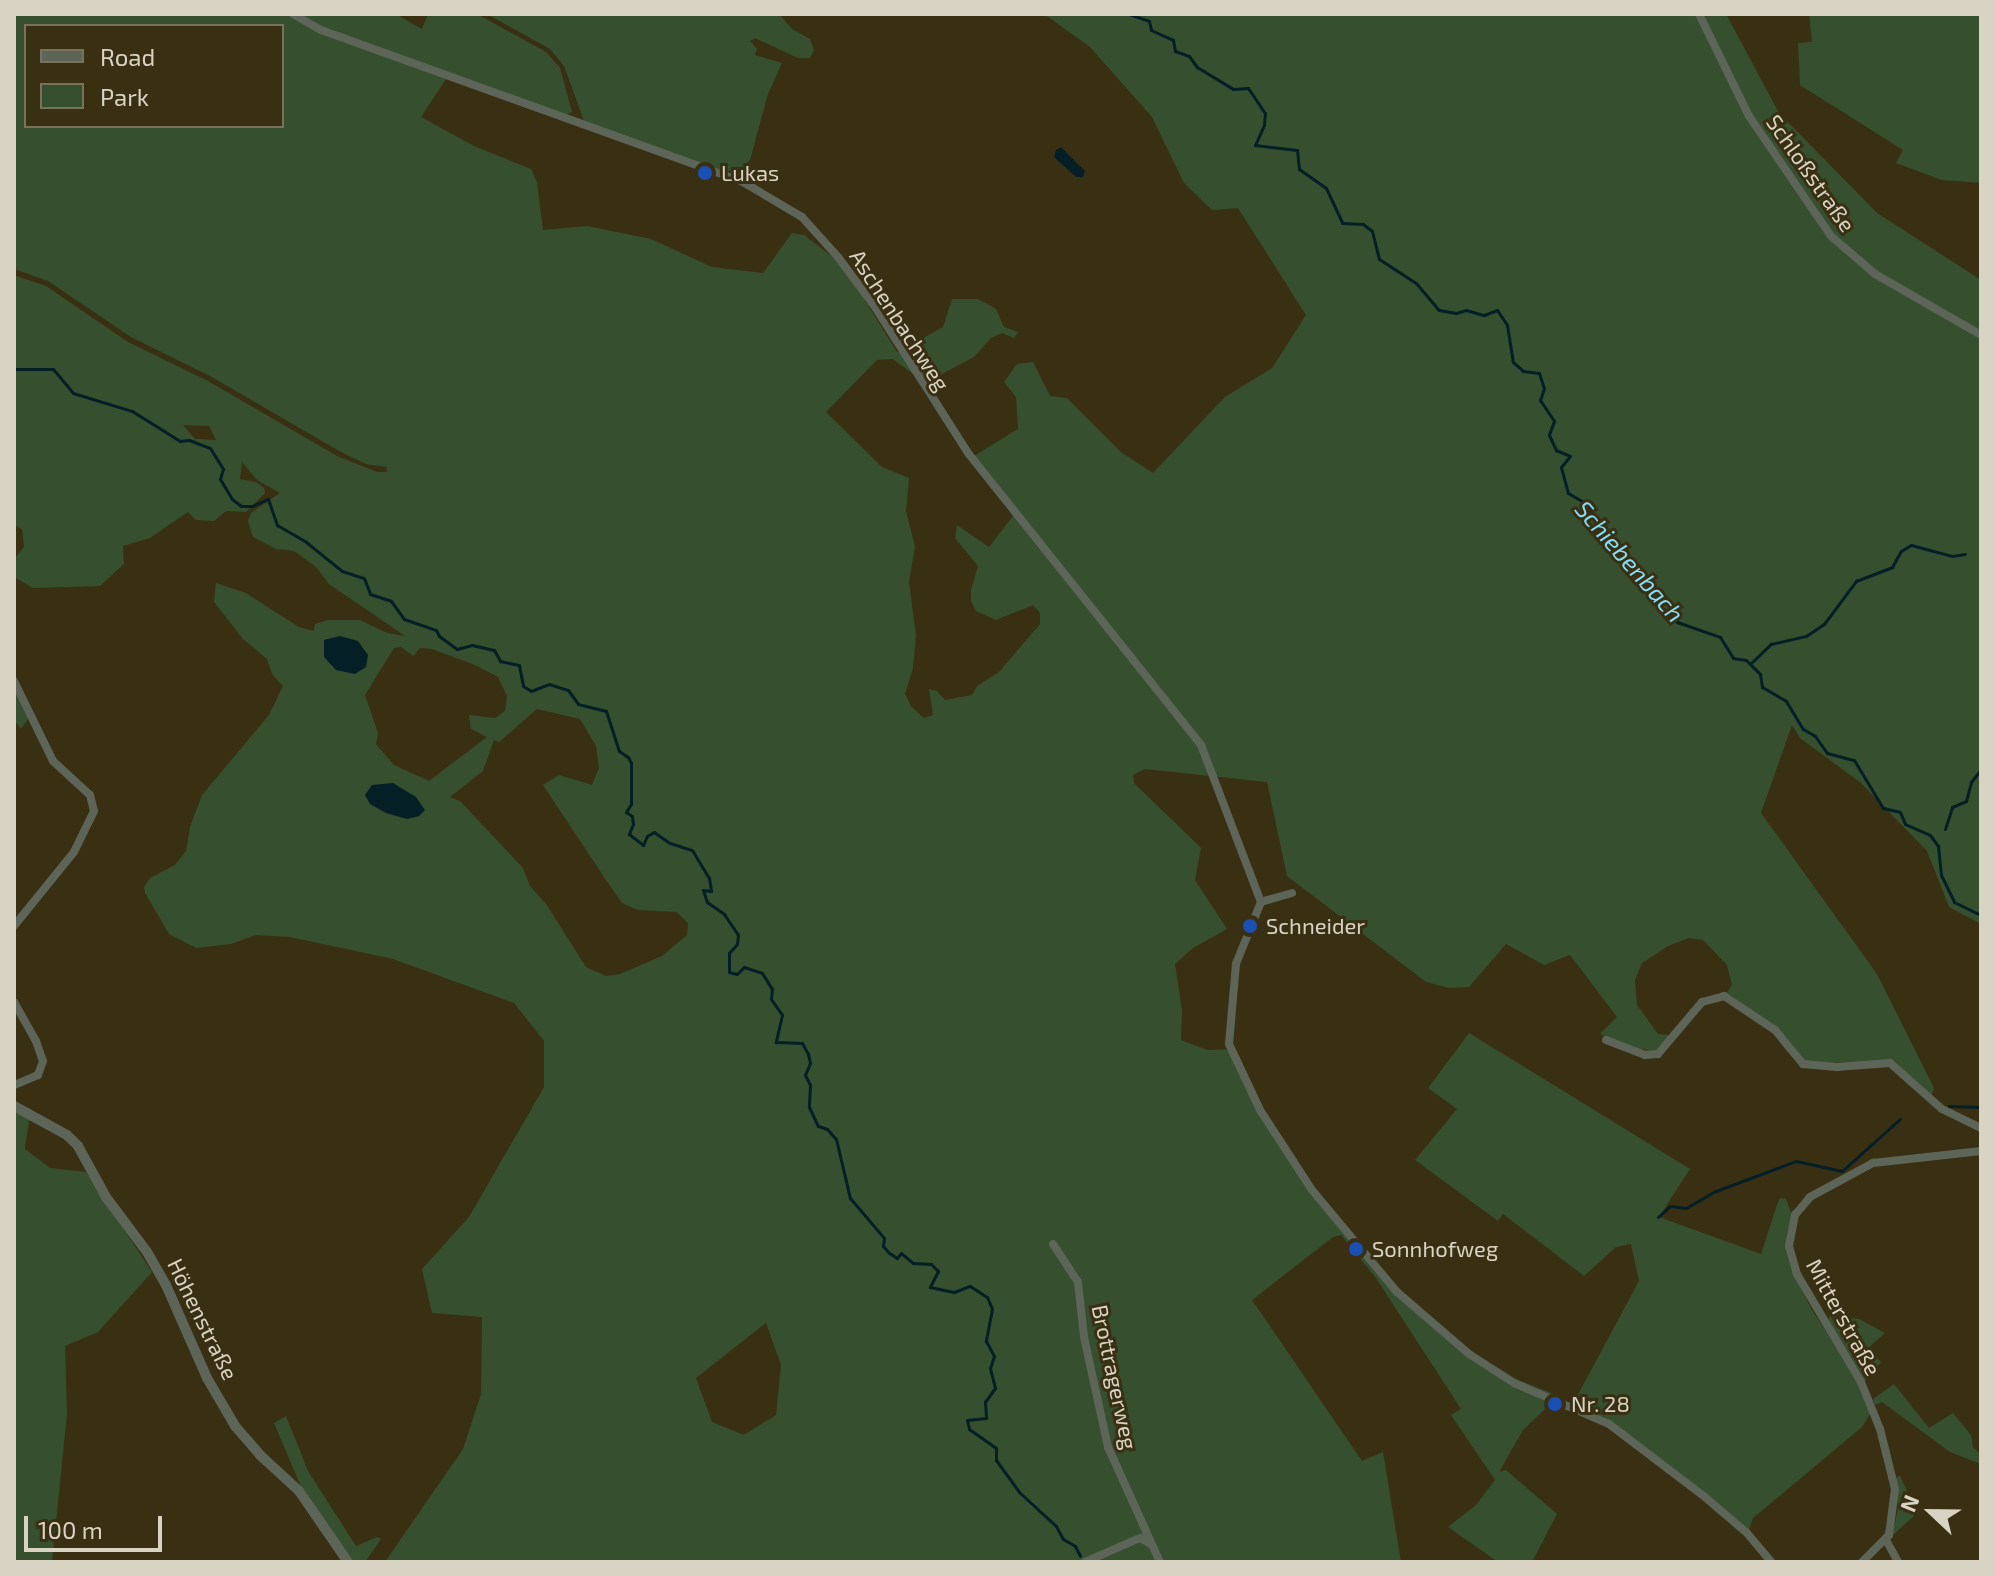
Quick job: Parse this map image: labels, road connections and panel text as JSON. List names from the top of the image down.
{
  "streets": {
    "street": [
      "Schloßstraße",
      "Aschenbachweg",
      "Mitterstraße",
      "Höhenstraße",
      "Brottragerweg"
    ]
  },
  "water": ["Schiebenbach"],
  "places": [
    "Lukas",
    "Schneider",
    "Sonnhofweg",
    "Nr. 28"
  ],
  "legend": ["Road", "Park"],
  "scale_bar": "100 m",
  "north": "left"
}
